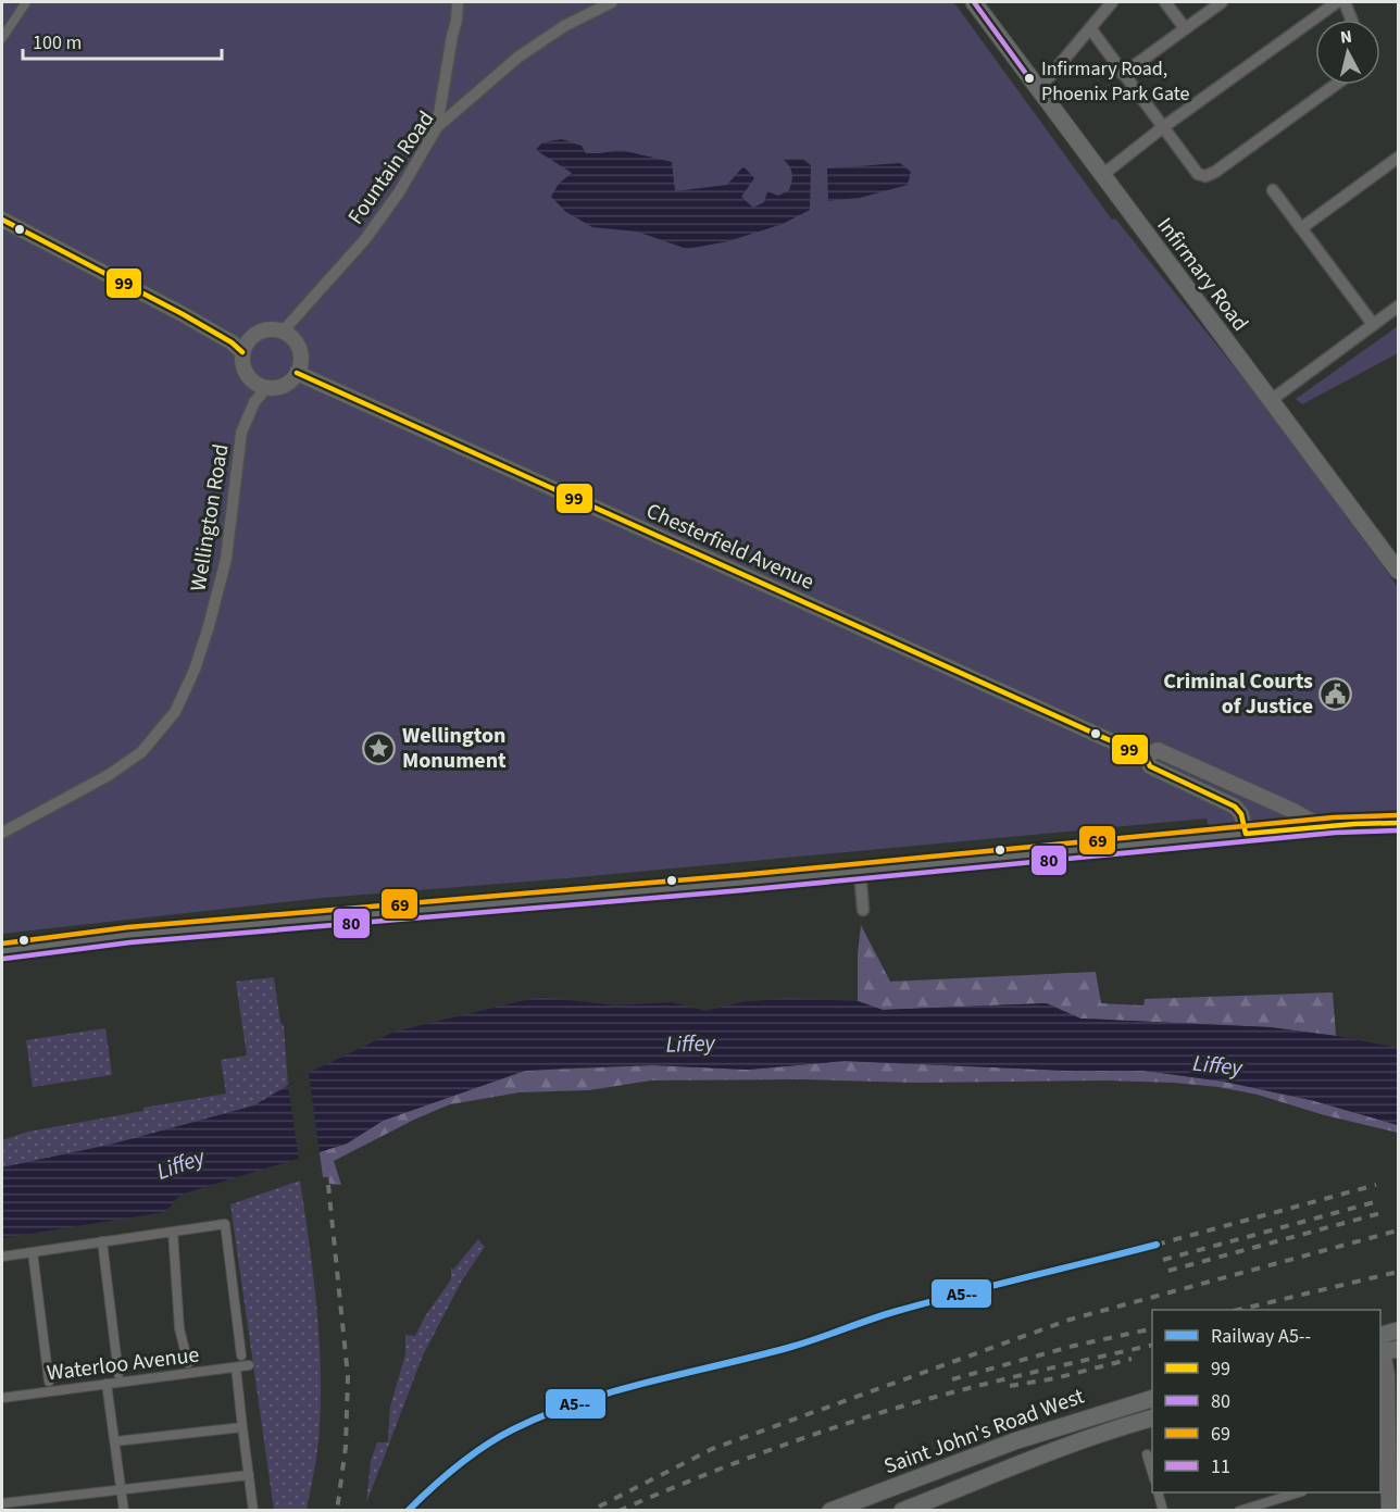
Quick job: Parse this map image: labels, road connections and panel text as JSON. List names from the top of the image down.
{
  "streets": {
    "main road": ["Infirmary Road", "Saint John's Road West"],
    "street": [
      "Fountain Road",
      "Wellington Road",
      "Chesterfield Avenue",
      "Waterloo Avenue"
    ]
  },
  "crossings": [
    ["Fountain Road", "Wellington Road"],
    ["Fountain Road", "Chesterfield Avenue"],
    ["Wellington Road", "Chesterfield Avenue"]
  ],
  "water": ["Liffey"],
  "places": {
    "other": ["Infirmary Road, Phoenix Park Gate"],
    "public building": ["Criminal Courts of Justice"],
    "place": ["Wellington Monument"]
  },
  "lines": [
    "transit line 11",
    "transit line 99",
    "transit line 69",
    "transit line 80",
    "rail line A5--"
  ],
  "legend": [
    "Railway A5--",
    "99",
    "80",
    "69",
    "11"
  ],
  "scale_bar": "100 m",
  "north": "top"
}
